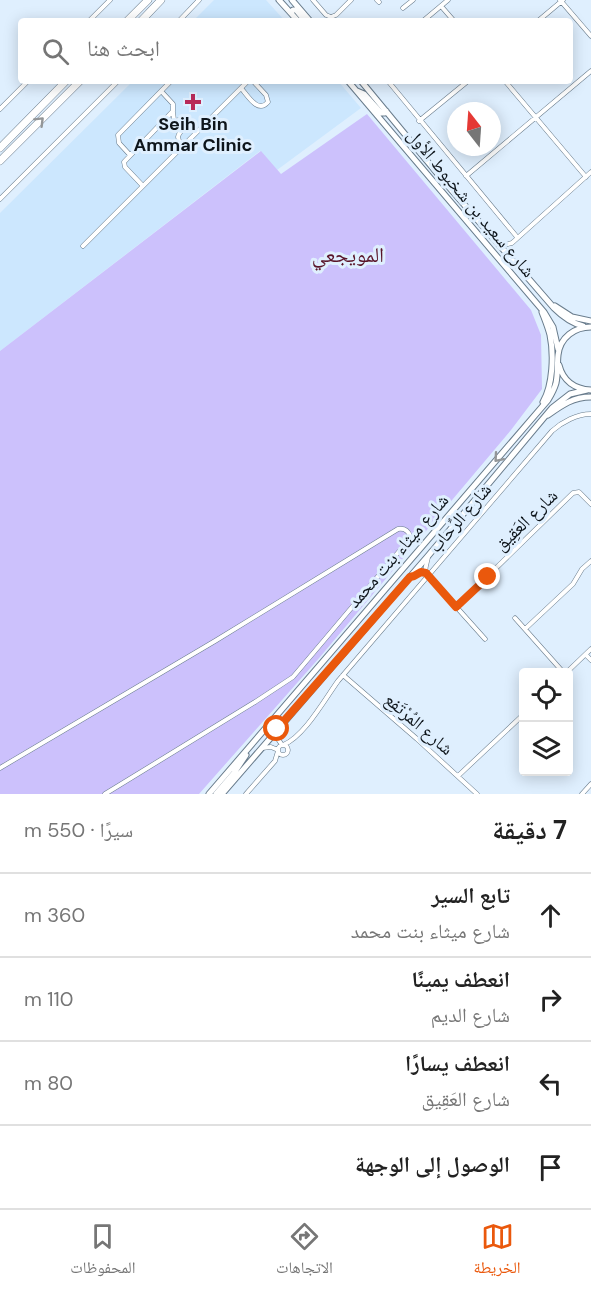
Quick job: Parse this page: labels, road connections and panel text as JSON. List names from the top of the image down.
{
  "streets": {
    "main road": ["شارع سعيد بن شخبوط الأول", "شارع ميثاء بنت محمد"],
    "street": ["شارع الرِّحاب", "شارع العَقِيق", "شارع المُرْتَفِع"]
  },
  "crossings": [
    ["شارع سعيد بن شخبوط الأول", "شارع ميثاء بنت محمد"],
    ["شارع الرِّحاب", "شارع المُرْتَفِع"]
  ],
  "districts": ["المويجعي"],
  "places": {
    "health": ["Seih Bin Ammar Clinic"]
  },
  "north": "top",
  "page": {
    "search": "ابحث هنا",
    "heading": ["7 دقيقة", "سيرًا · 550 m"],
    "list": [
      ["تابع السير", "شارع ميثاء بنت محمد", "360 m"],
      ["انعطف يمينًا", "شارع الديم", "110 m"],
      ["انعطف يسارًا", "شارع العَقِيق", "80 m"],
      "الوصول إلى الوجهة"
    ],
    "nav": ["الخريطة", "الاتجاهات", "المحفوظات"]
  }
}
